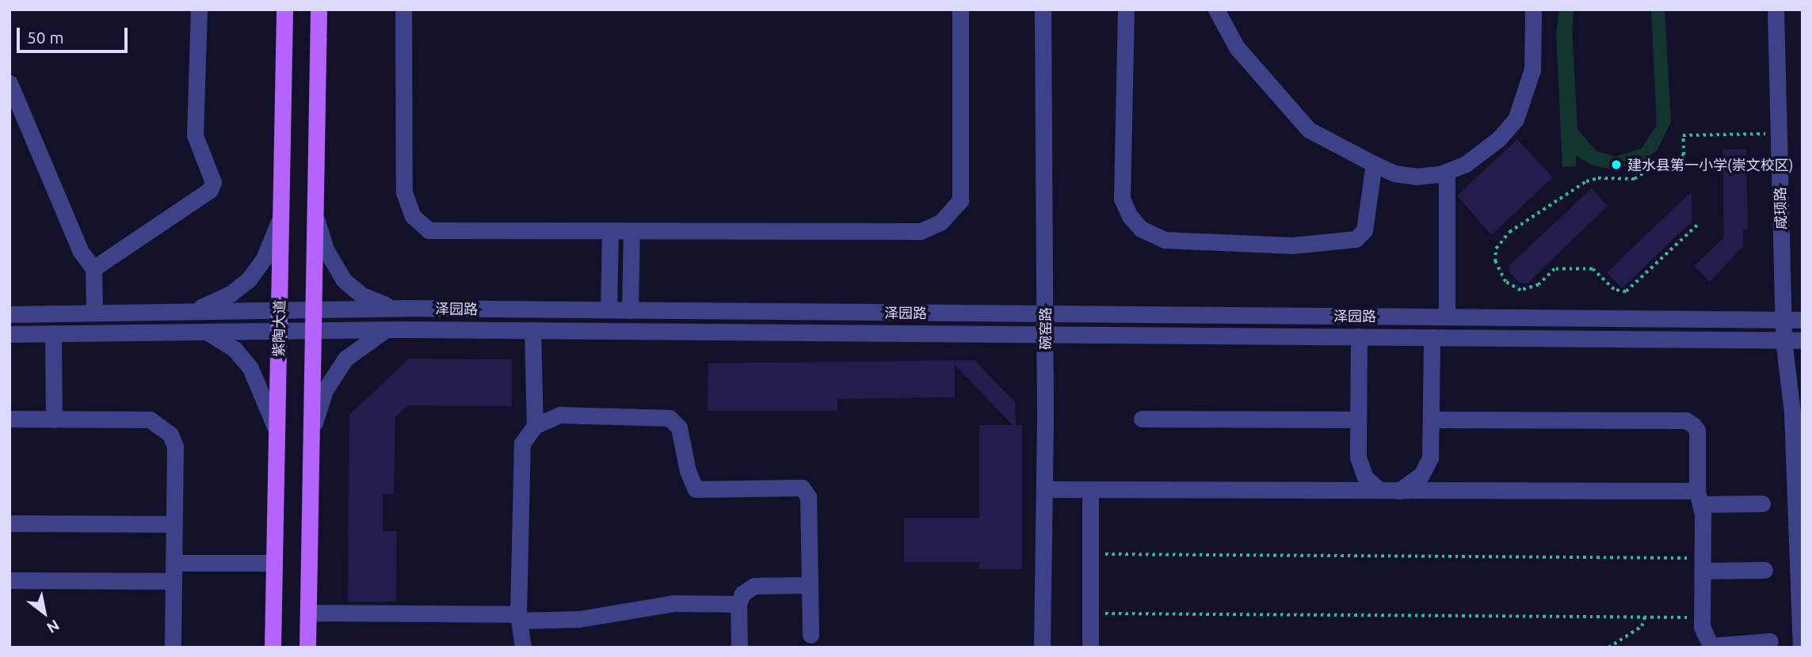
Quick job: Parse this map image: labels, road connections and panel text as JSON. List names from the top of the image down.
{
  "streets": {
    "main road": ["紫陶大道"],
    "street": ["咸顼路", "泽园路", "碗窑路"]
  },
  "crossings": [
    ["咸顼路", "泽园路"],
    ["泽园路", "紫陶大道"],
    ["泽园路", "碗窑路"]
  ],
  "places": ["建水县第一小学(崇文校区)"],
  "scale_bar": "50 m",
  "north": "bottom right"
}
